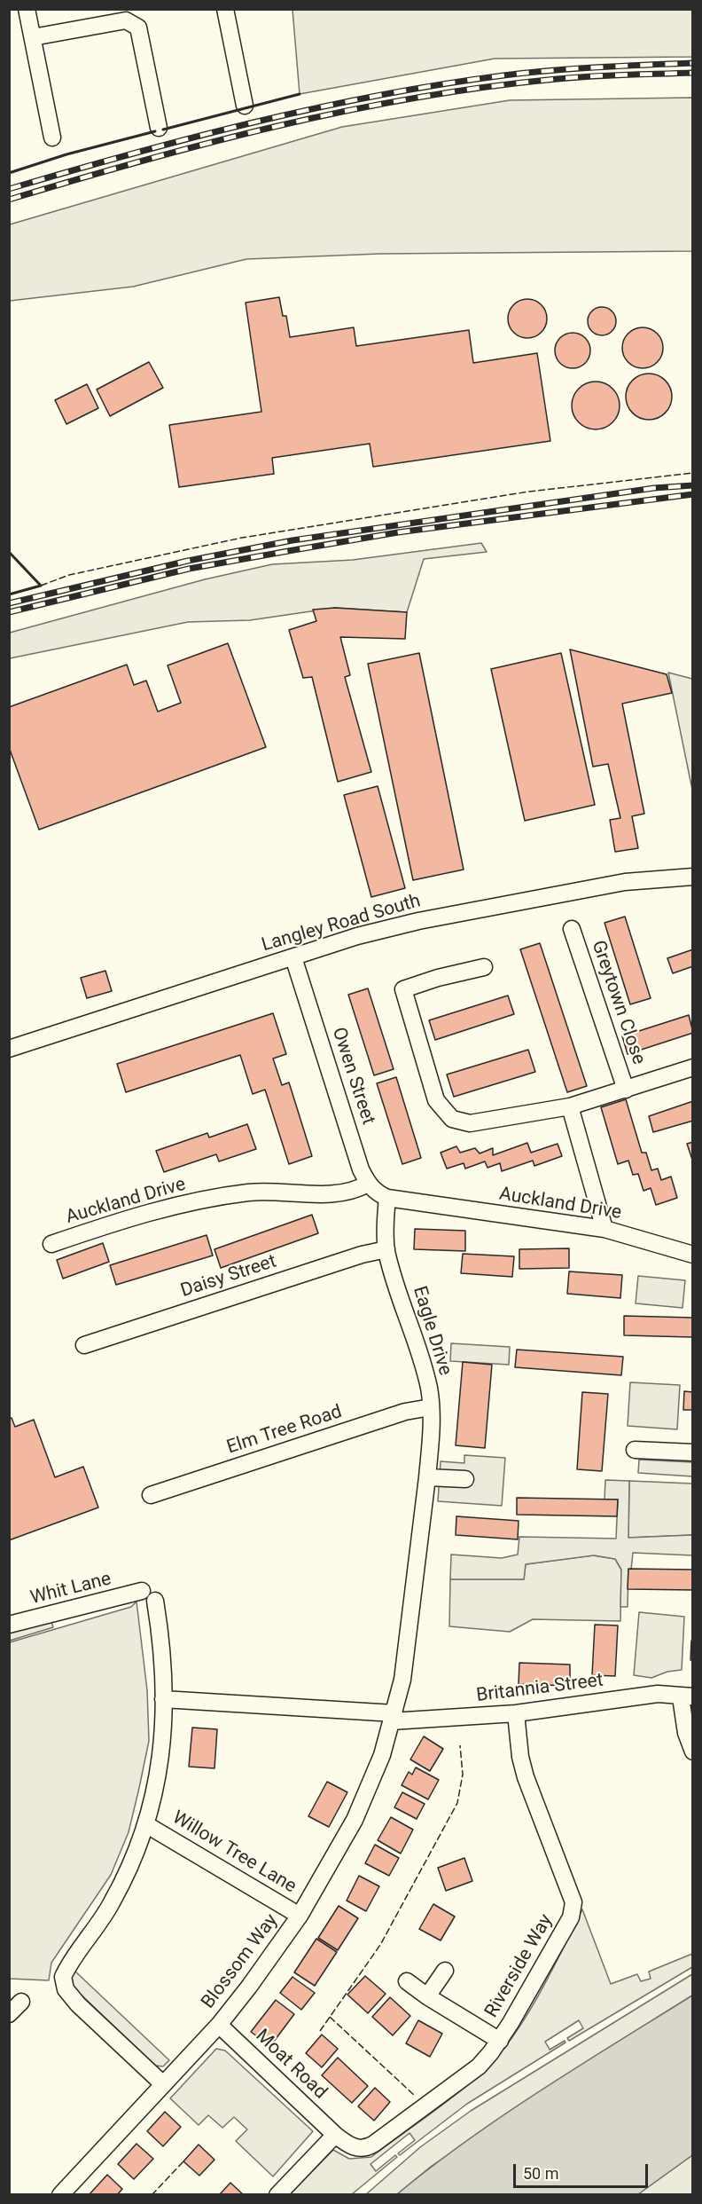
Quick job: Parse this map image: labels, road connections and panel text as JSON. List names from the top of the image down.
{
  "streets": {
    "street": [
      "Langley Road South",
      "Greytown Close",
      "Owen Street",
      "Auckland Drive",
      "Daisy Street",
      "Eagle Drive",
      "Elm Tree Road",
      "Whit Lane",
      "Britannia Street",
      "Willow Tree Lane",
      "Blossom Way",
      "Riverside Way",
      "Moat Road"
    ]
  },
  "crossings": [
    ["Langley Road South", "Owen Street"],
    ["Owen Street", "Auckland Drive"],
    ["Auckland Drive", "Eagle Drive"],
    ["Daisy Street", "Eagle Drive"],
    ["Eagle Drive", "Elm Tree Road"],
    ["Eagle Drive", "Britannia Street"],
    ["Eagle Drive", "Blossom Way"],
    ["Britannia Street", "Blossom Way"],
    ["Britannia Street", "Riverside Way"],
    ["Willow Tree Lane", "Blossom Way"],
    ["Blossom Way", "Moat Road"],
    ["Riverside Way", "Moat Road"]
  ],
  "scale_bar": "50 m"
}
